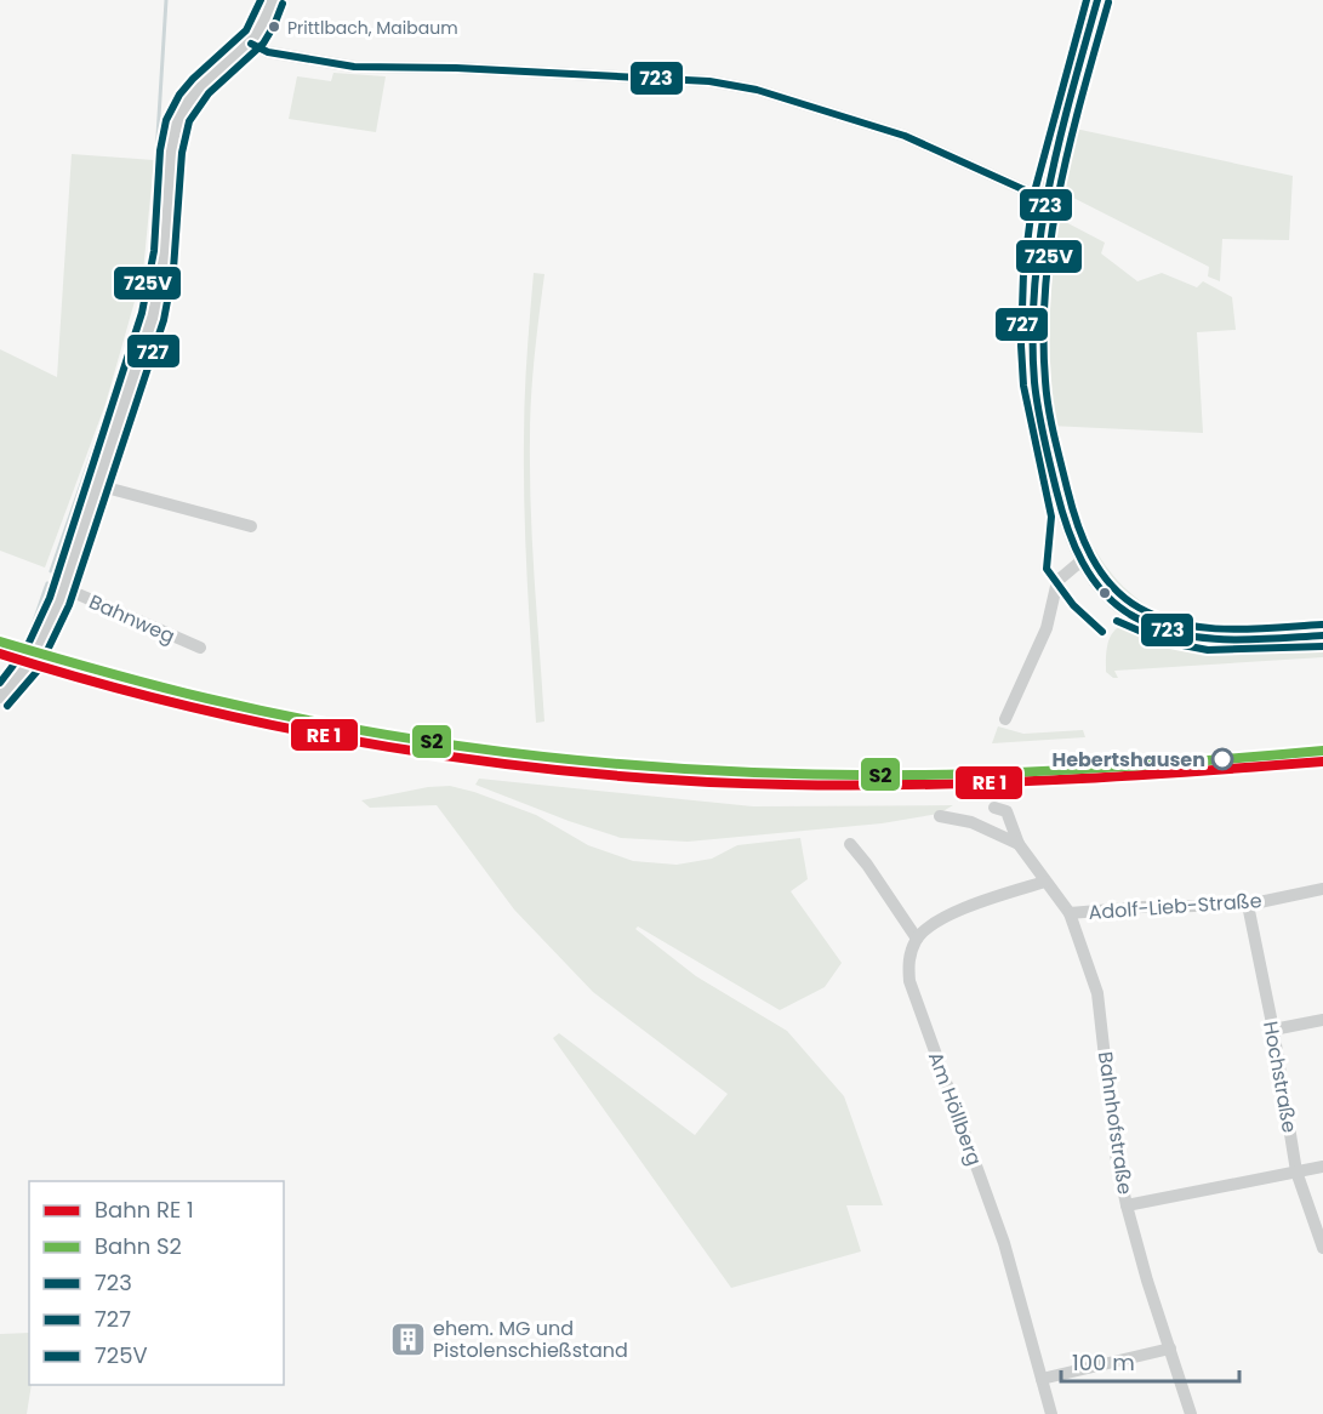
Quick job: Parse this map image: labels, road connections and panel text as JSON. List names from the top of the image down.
{
  "streets": {
    "street": [
      "Bahnweg",
      "Adolf-Lieb-Straße",
      "Hochstraße",
      "Am Höllberg",
      "Bahnhofstraße"
    ]
  },
  "crossings": [
    ["Adolf-Lieb-Straße", "Hochstraße"],
    ["Adolf-Lieb-Straße", "Bahnhofstraße"]
  ],
  "places": {
    "other": ["Prittlbach, Maibaum", "Hebertshausen"],
    "building": ["ehem. MG und Pistolenschießstand"]
  },
  "lines": [
    "transit line 723",
    "transit line 727",
    "transit line 725V",
    "rail line S2"
  ],
  "legend": [
    "Bahn RE 1",
    "Bahn S2",
    "723",
    "727",
    "725V"
  ],
  "scale_bar": "100 m"
}
